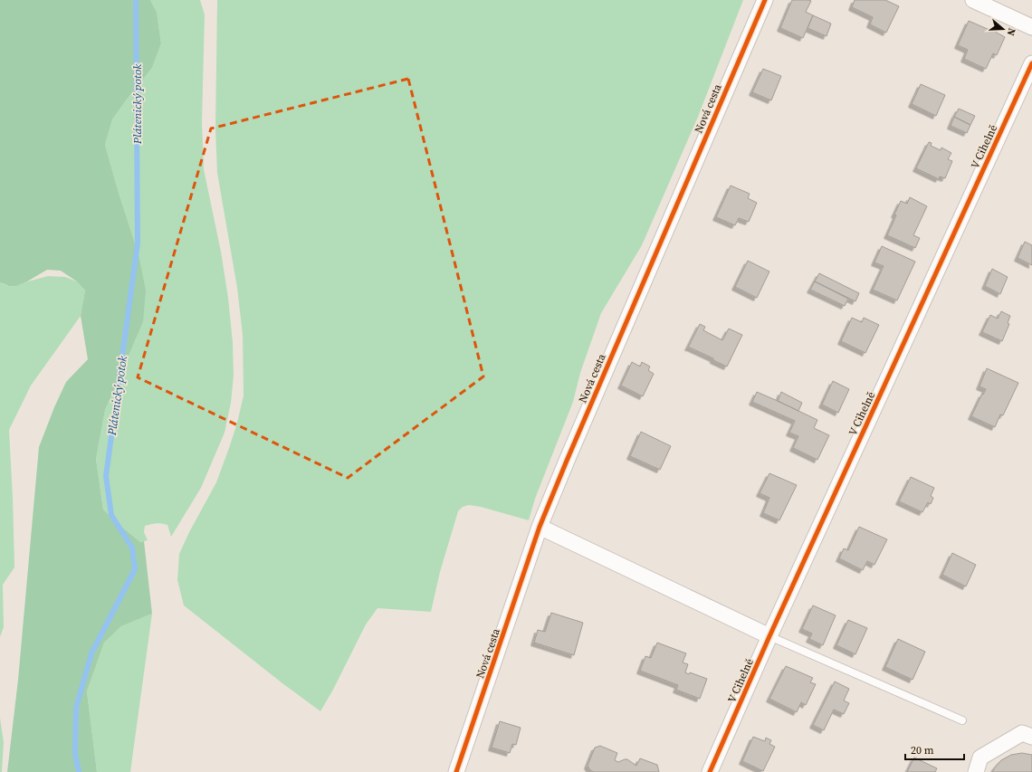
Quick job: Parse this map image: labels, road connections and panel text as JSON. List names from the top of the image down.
{
  "streets": {
    "street": ["Nová cesta", "V Cihelně"]
  },
  "water": ["Plátenický potok"],
  "scale_bar": "20 m",
  "north": "right"
}
